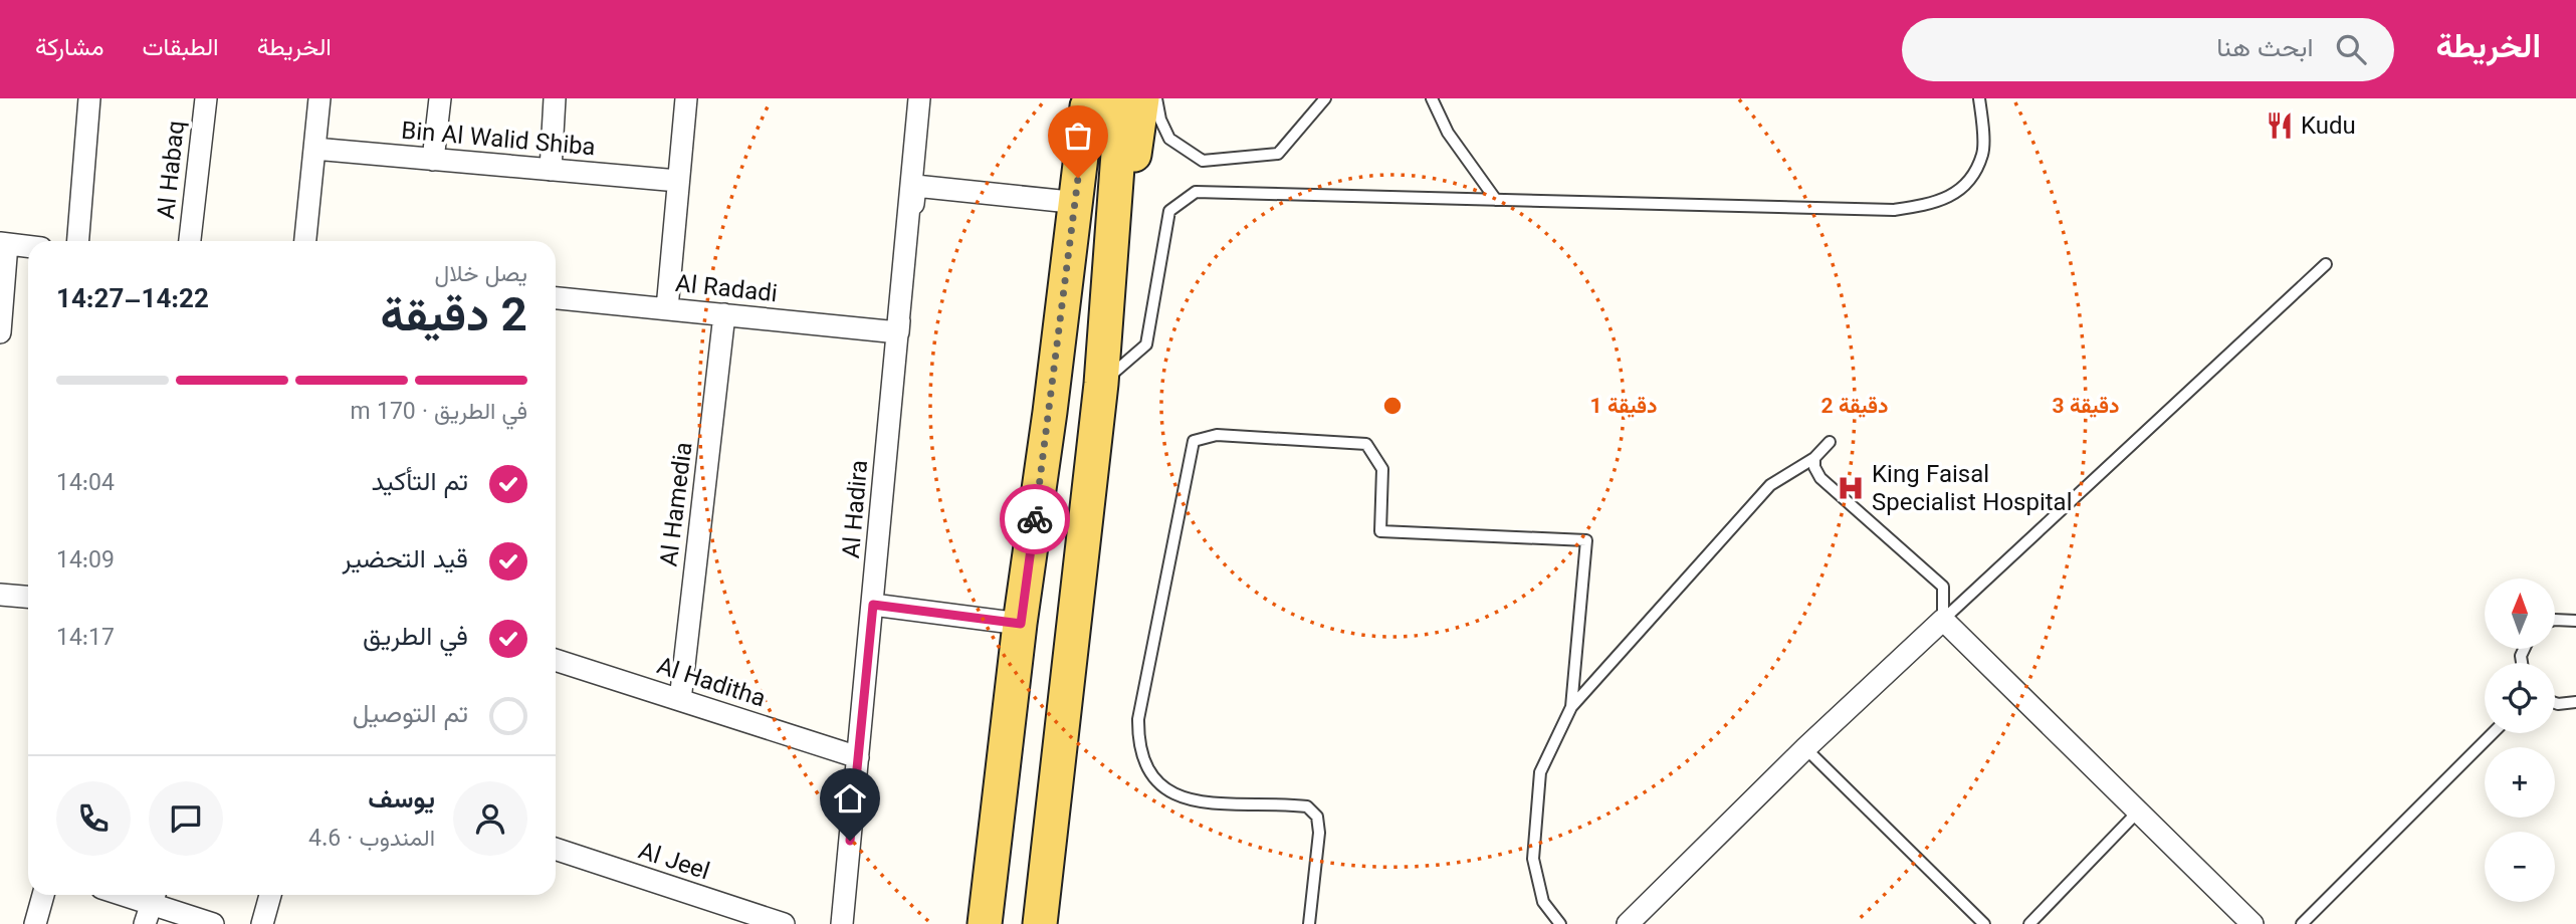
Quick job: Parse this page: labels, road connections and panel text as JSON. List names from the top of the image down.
{
  "streets": {
    "street": [
      "Bin Al Walid Shiba",
      "Al Habaq",
      "Al Radadi",
      "Al Hamedia",
      "Al Hadira",
      "Al Haditha",
      "Al Jeel"
    ]
  },
  "crossings": [
    ["Al Radadi", "Al Hamedia"],
    ["Al Radadi", "Al Hadira"],
    ["Al Hamedia", "Al Haditha"],
    ["Al Hadira", "Al Haditha"]
  ],
  "places": {
    "restaurant": ["Kudu"],
    "hospital": ["King Faisal Specialist Hospital"]
  },
  "north": "top",
  "page": {
    "header": "الخريطة",
    "search": "ابحث هنا",
    "nav": ["الخريطة", "الطبقات", "مشاركة"],
    "heading": ["2 دقيقة", "يصل خلال", "14:22–14:27"],
    "panel": ["يوسف", "المندوب · 4.6"],
    "bar": "في الطريق · 170 m",
    "list": [
      ["تم التأكيد", "14:04"],
      ["قيد التحضير", "14:09"],
      ["في الطريق", "14:17"],
      "تم التوصيل"
    ],
    "map_buttons": ["+", "−"]
  },
  "rings": ["1 دقيقة", "2 دقيقة", "3 دقيقة"]
}
